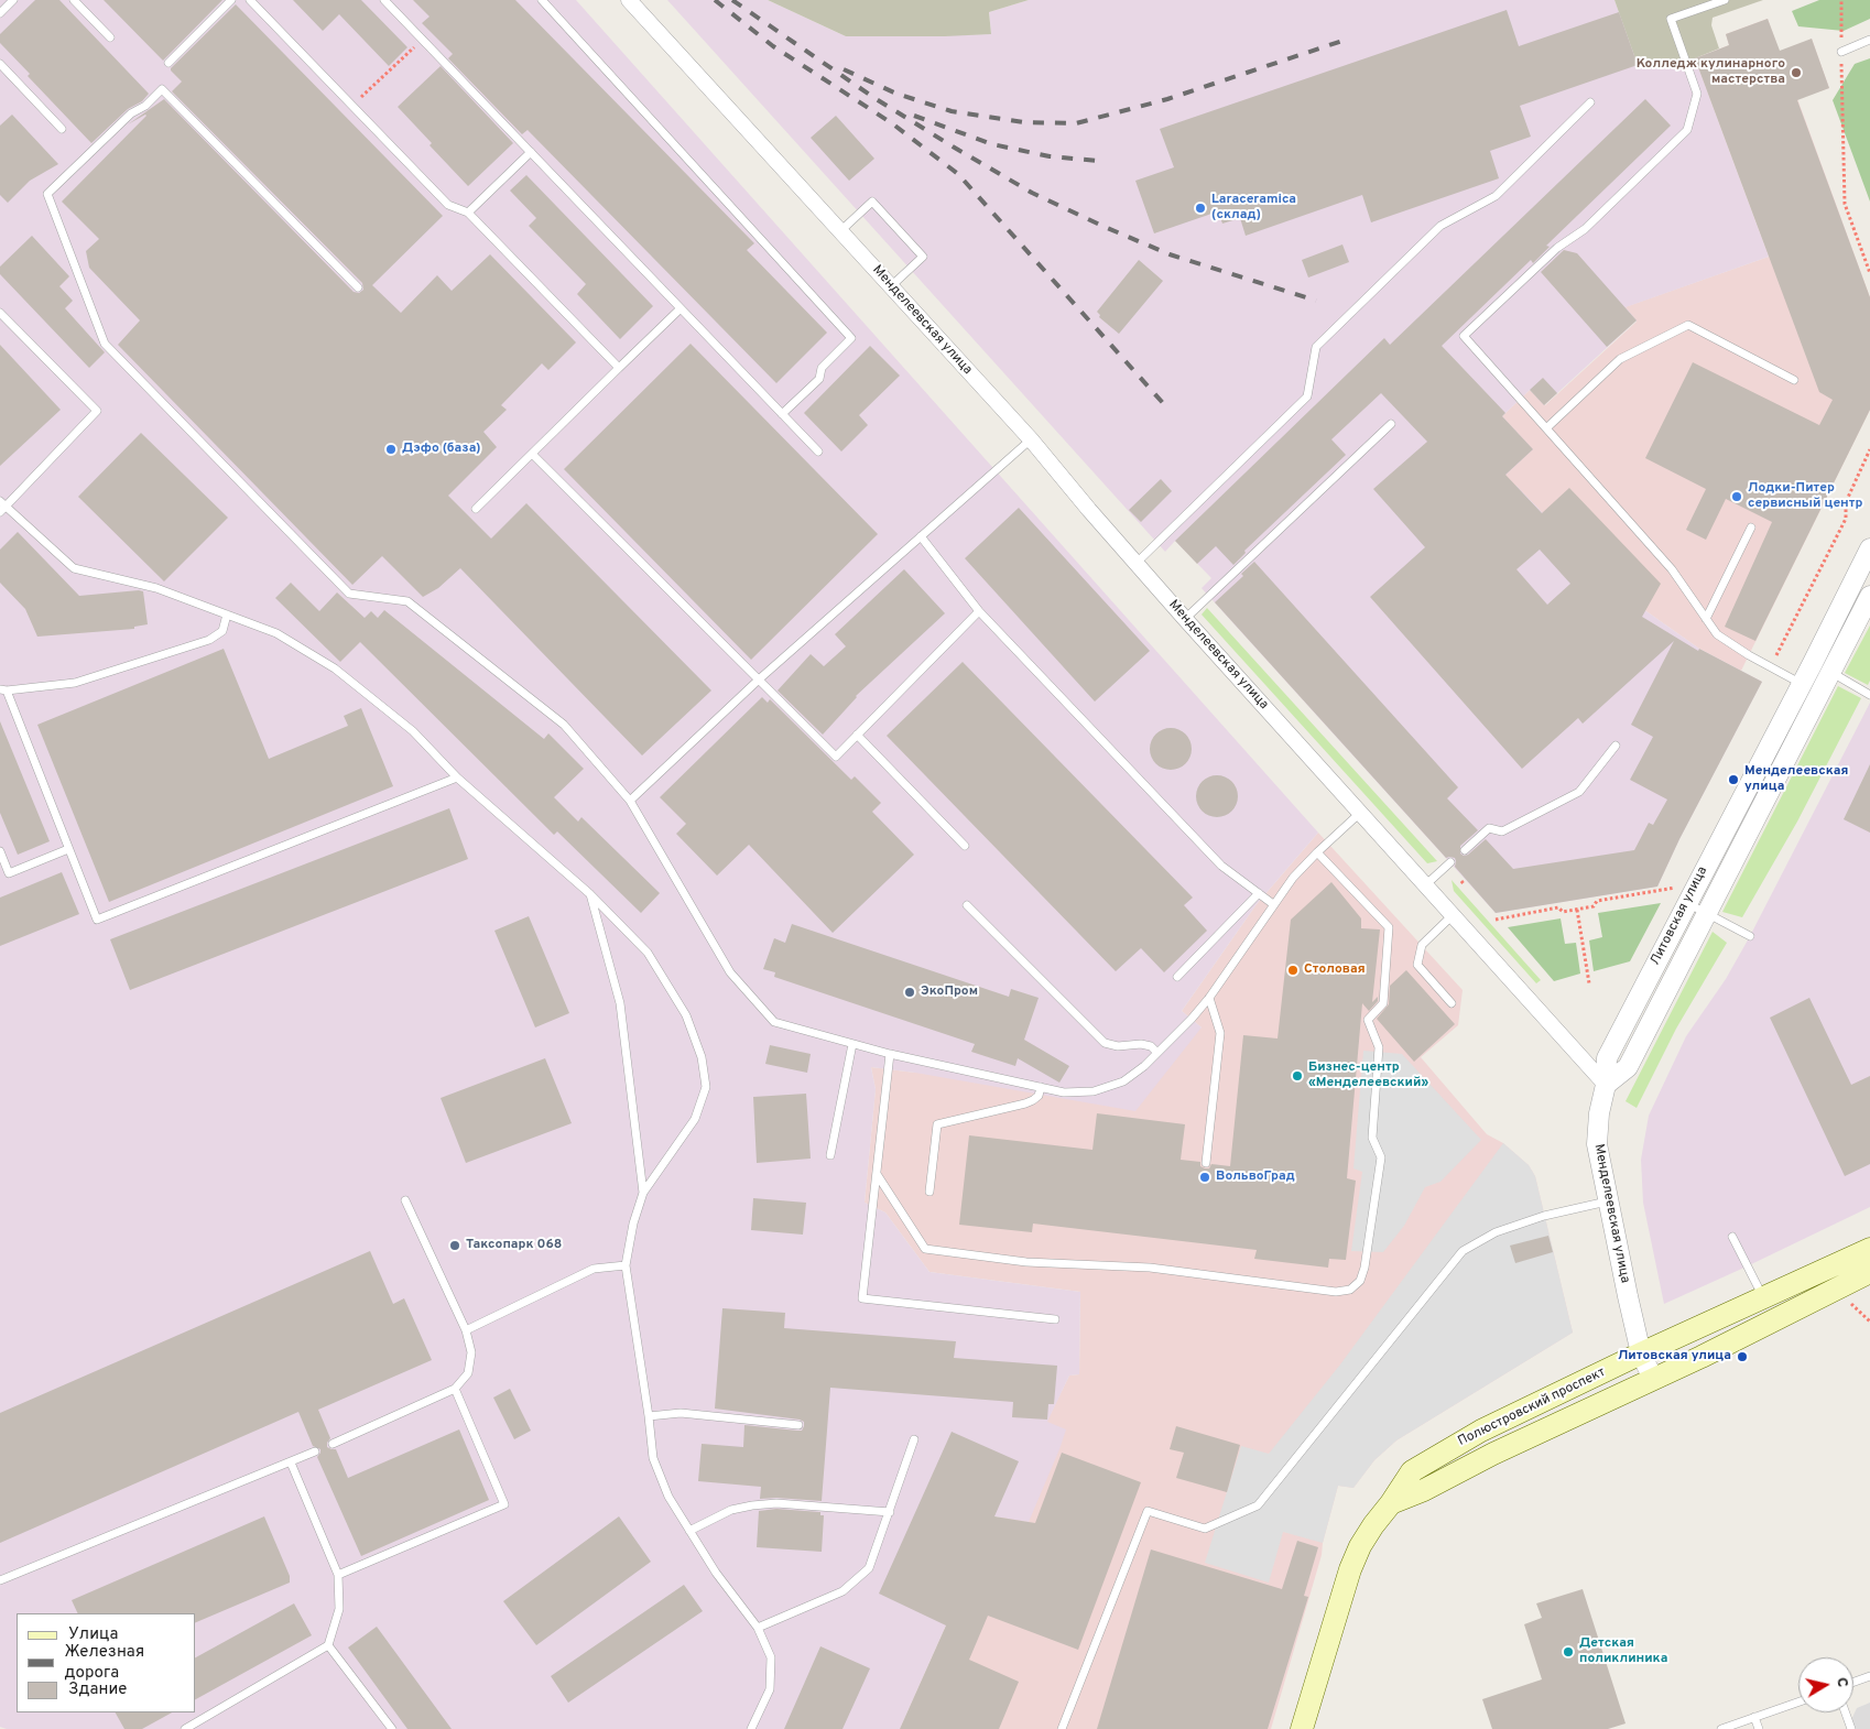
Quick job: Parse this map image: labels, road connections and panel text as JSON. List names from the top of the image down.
{
  "streets": {
    "main road": ["Полюстровский проспект"],
    "street": ["Менделеевская улица", "Литовская улица"]
  },
  "crossings": [
    ["Менделеевская улица", "Литовская улица"],
    ["Менделеевская улица", "Полюстровский проспект"]
  ],
  "places": [
    "Колледж кулинарного мастерства",
    "Laraceramica (склад)",
    "Дэфо (база)",
    "Лодки-Питер сервисный центр",
    "Менделеевская улица",
    "Столовая",
    "ЭкоПром",
    "Бизнес-центр «Менделеевский»",
    "ВольвоГрад",
    "Таксопарк 068",
    "Литовская улица",
    "Детская поликлиника"
  ],
  "legend": ["Улица", "Железная дорога", "Здание"],
  "north": "right"
}
